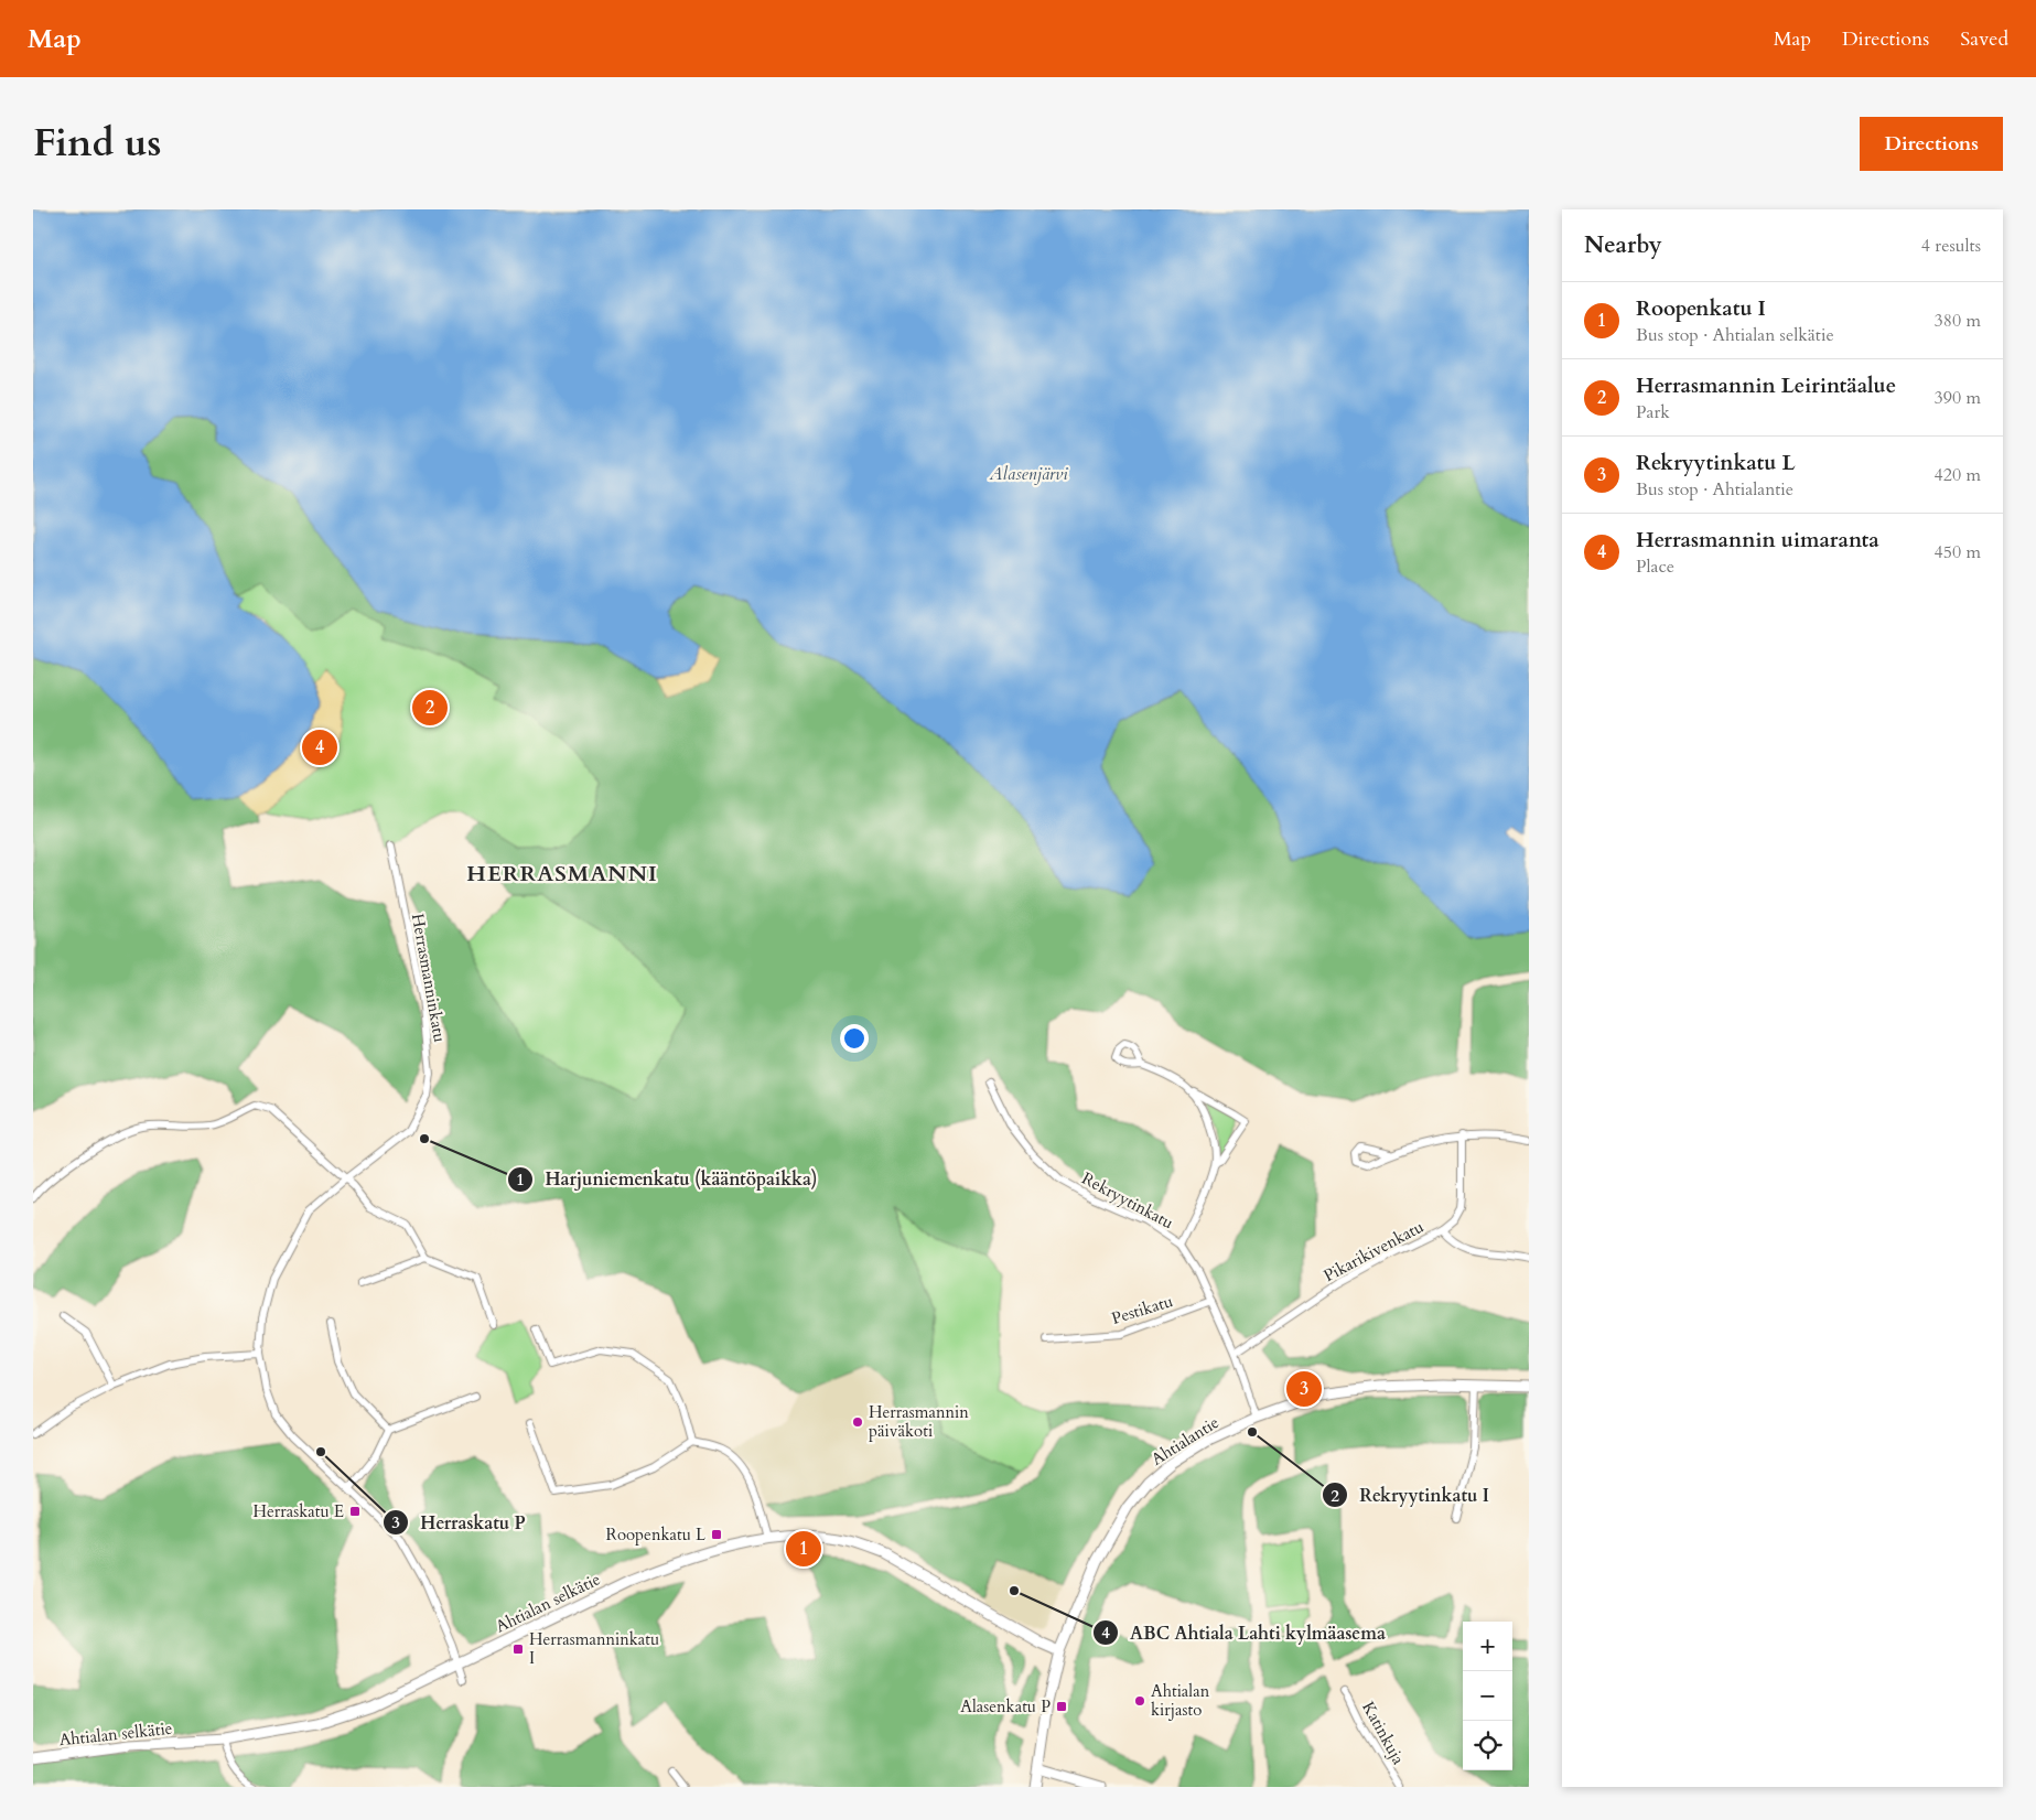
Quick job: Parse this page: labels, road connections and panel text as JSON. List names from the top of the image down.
{
  "streets": {
    "street": [
      "Herrasmanninkatu",
      "Rekryytinkatu",
      "Pikarikivenkatu",
      "Pestikatu",
      "Ahtialantie",
      "Ahtialan selkätie",
      "Katinkuja"
    ]
  },
  "crossings": [
    ["Herrasmanninkatu", "Ahtialan selkätie"],
    ["Rekryytinkatu", "Pikarikivenkatu"],
    ["Rekryytinkatu", "Pestikatu"],
    ["Rekryytinkatu", "Ahtialantie"],
    ["Ahtialantie", "Ahtialan selkätie"]
  ],
  "districts": ["HERRASMANNI"],
  "water": ["Alasenjärvi"],
  "places": {
    "other": [
      "Harjuniemenkatu (kääntöpaikka)",
      "Herrasmannin päiväkoti",
      "Rekryytinkatu I",
      "Herraskatu P",
      "ABC Ahtiala Lahti kylmäasema",
      "Ahtialan kirjasto"
    ],
    "transit": [
      "Herraskatu E",
      "Roopenkatu L",
      "Herrasmanninkatu I",
      "Alasenkatu P"
    ]
  },
  "page": {
    "header": "Map",
    "nav": ["Map", "Directions", "Saved"],
    "title": "Find us",
    "buttons": "Directions",
    "heading": ["Nearby", "4 results"],
    "list": [
      {
        "mark": "1",
        "name": "Roopenkatu I",
        "note": "Bus stop · Ahtialan selkätie",
        "value": "380 m"
      },
      {
        "mark": "2",
        "name": "Herrasmannin Leirintäalue",
        "note": "Park",
        "value": "390 m"
      },
      {
        "mark": "3",
        "name": "Rekryytinkatu L",
        "note": "Bus stop · Ahtialantie",
        "value": "420 m"
      },
      {
        "mark": "4",
        "name": "Herrasmannin uimaranta",
        "note": "Place",
        "value": "450 m"
      }
    ],
    "pins": [
      "2",
      "4",
      "3",
      "1"
    ],
    "map_buttons": ["+", "−"]
  }
}
